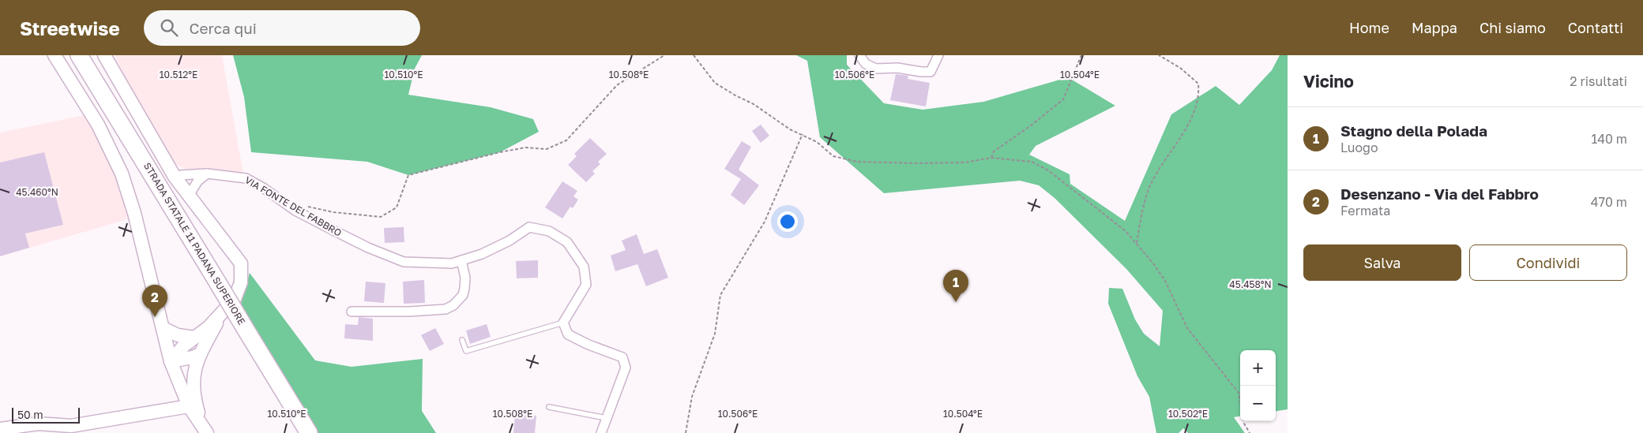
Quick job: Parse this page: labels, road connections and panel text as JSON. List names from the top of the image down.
{
  "streets": {
    "highway": ["STRADA STATALE 11 PADANA SUPERIORE"],
    "street": ["VIA FONTE DEL FABBRO"]
  },
  "scale_bar": "50 m",
  "page": {
    "header": "Streetwise",
    "search": "Cerca qui",
    "nav": [
      "Home",
      "Mappa",
      "Chi siamo",
      "Contatti"
    ],
    "heading": ["Vicino", "2 risultati"],
    "list": [
      {
        "mark": "1",
        "name": "Stagno della Polada",
        "note": "Luogo",
        "value": "140 m"
      },
      {
        "mark": "2",
        "name": "Desenzano - Via del Fabbro",
        "note": "Fermata",
        "value": "470 m"
      }
    ],
    "buttons": ["Salva", "Condividi"],
    "pins": ["1", "2"],
    "map_buttons": ["+", "−"],
    "scale": "50 m"
  },
  "coordinates": [
    "10.512°E",
    "10.510°E",
    "10.508°E",
    "10.506°E",
    "10.504°E",
    "45.460°N",
    "45.458°N",
    "10.502°E"
  ]
}
